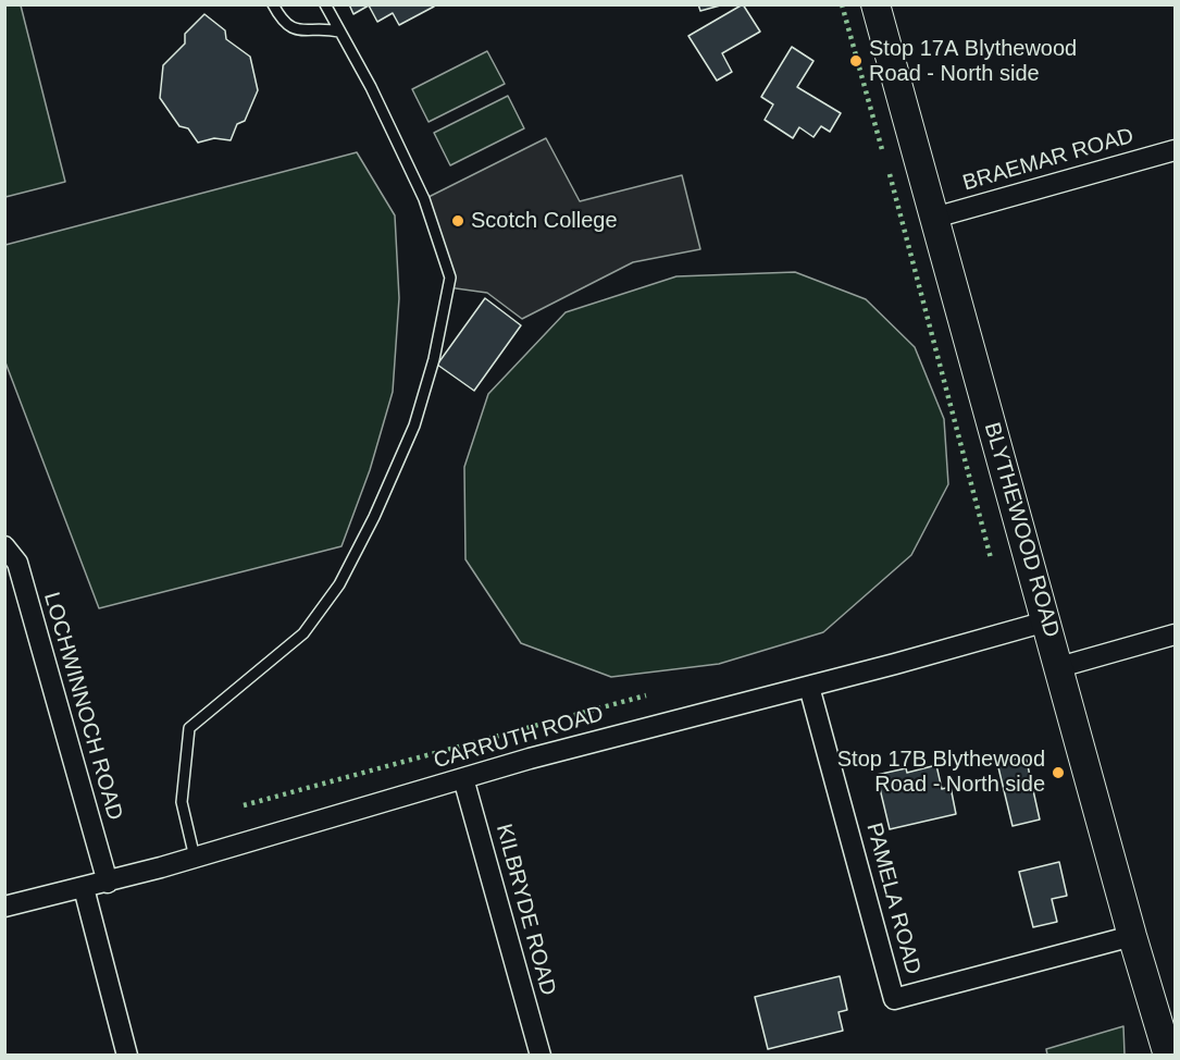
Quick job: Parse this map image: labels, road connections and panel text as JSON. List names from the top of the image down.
{
  "streets": {
    "main road": ["BLYTHEWOOD ROAD"],
    "street": [
      "BRAEMAR ROAD",
      "LOCHWINNOCH ROAD",
      "CARRUTH ROAD",
      "PAMELA ROAD",
      "KILBRYDE ROAD"
    ]
  },
  "crossings": [
    ["BRAEMAR ROAD", "BLYTHEWOOD ROAD"],
    ["BLYTHEWOOD ROAD", "CARRUTH ROAD"],
    ["BLYTHEWOOD ROAD", "PAMELA ROAD"],
    ["LOCHWINNOCH ROAD", "CARRUTH ROAD"],
    ["CARRUTH ROAD", "PAMELA ROAD"],
    ["CARRUTH ROAD", "KILBRYDE ROAD"]
  ],
  "places": ["Stop 17A Blythewood Road - North side", "Scotch College", "Stop 17B Blythewood Road - North side"]
}
